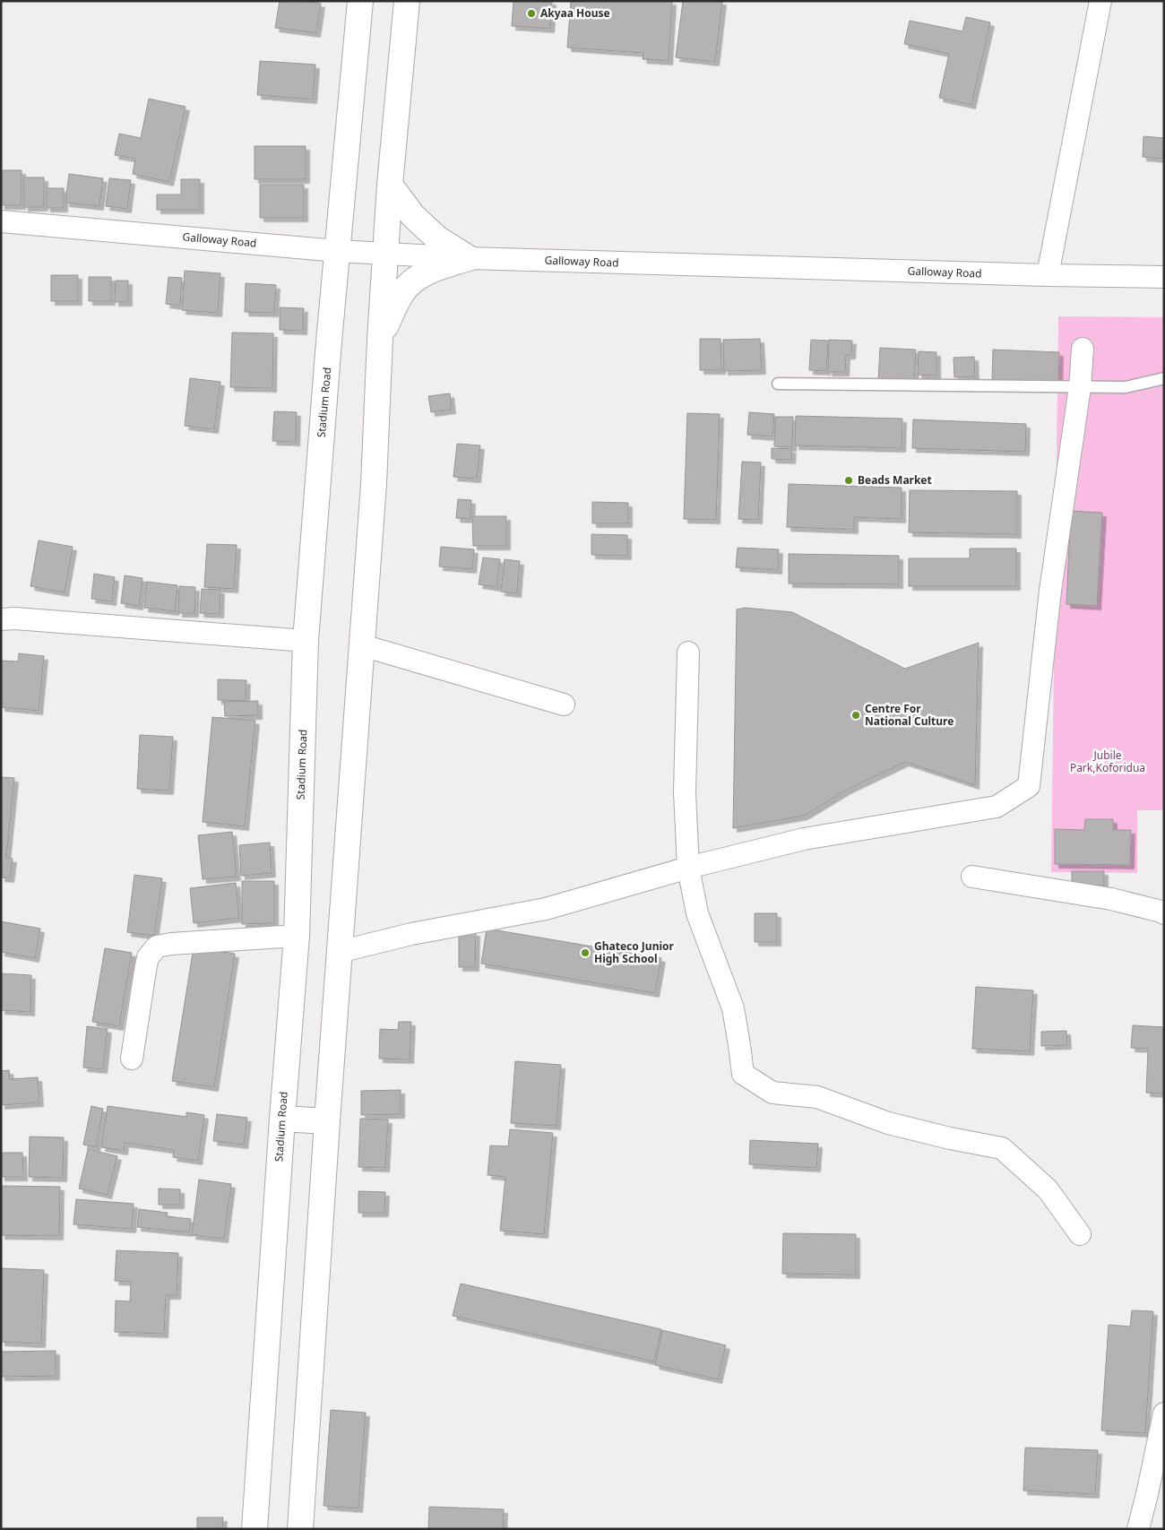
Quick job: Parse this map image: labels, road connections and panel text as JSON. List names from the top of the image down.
{
  "streets": {
    "main road": ["Stadium Road"],
    "street": ["Galloway Road"]
  },
  "crossings": [
    ["Galloway Road", "Stadium Road"]
  ],
  "parks": ["Jubile Park,Koforidua"],
  "places": [
    "Akyaa House",
    "Beads Market",
    "Centre For National Culture",
    "Ghateco Junior High School"
  ]
}
